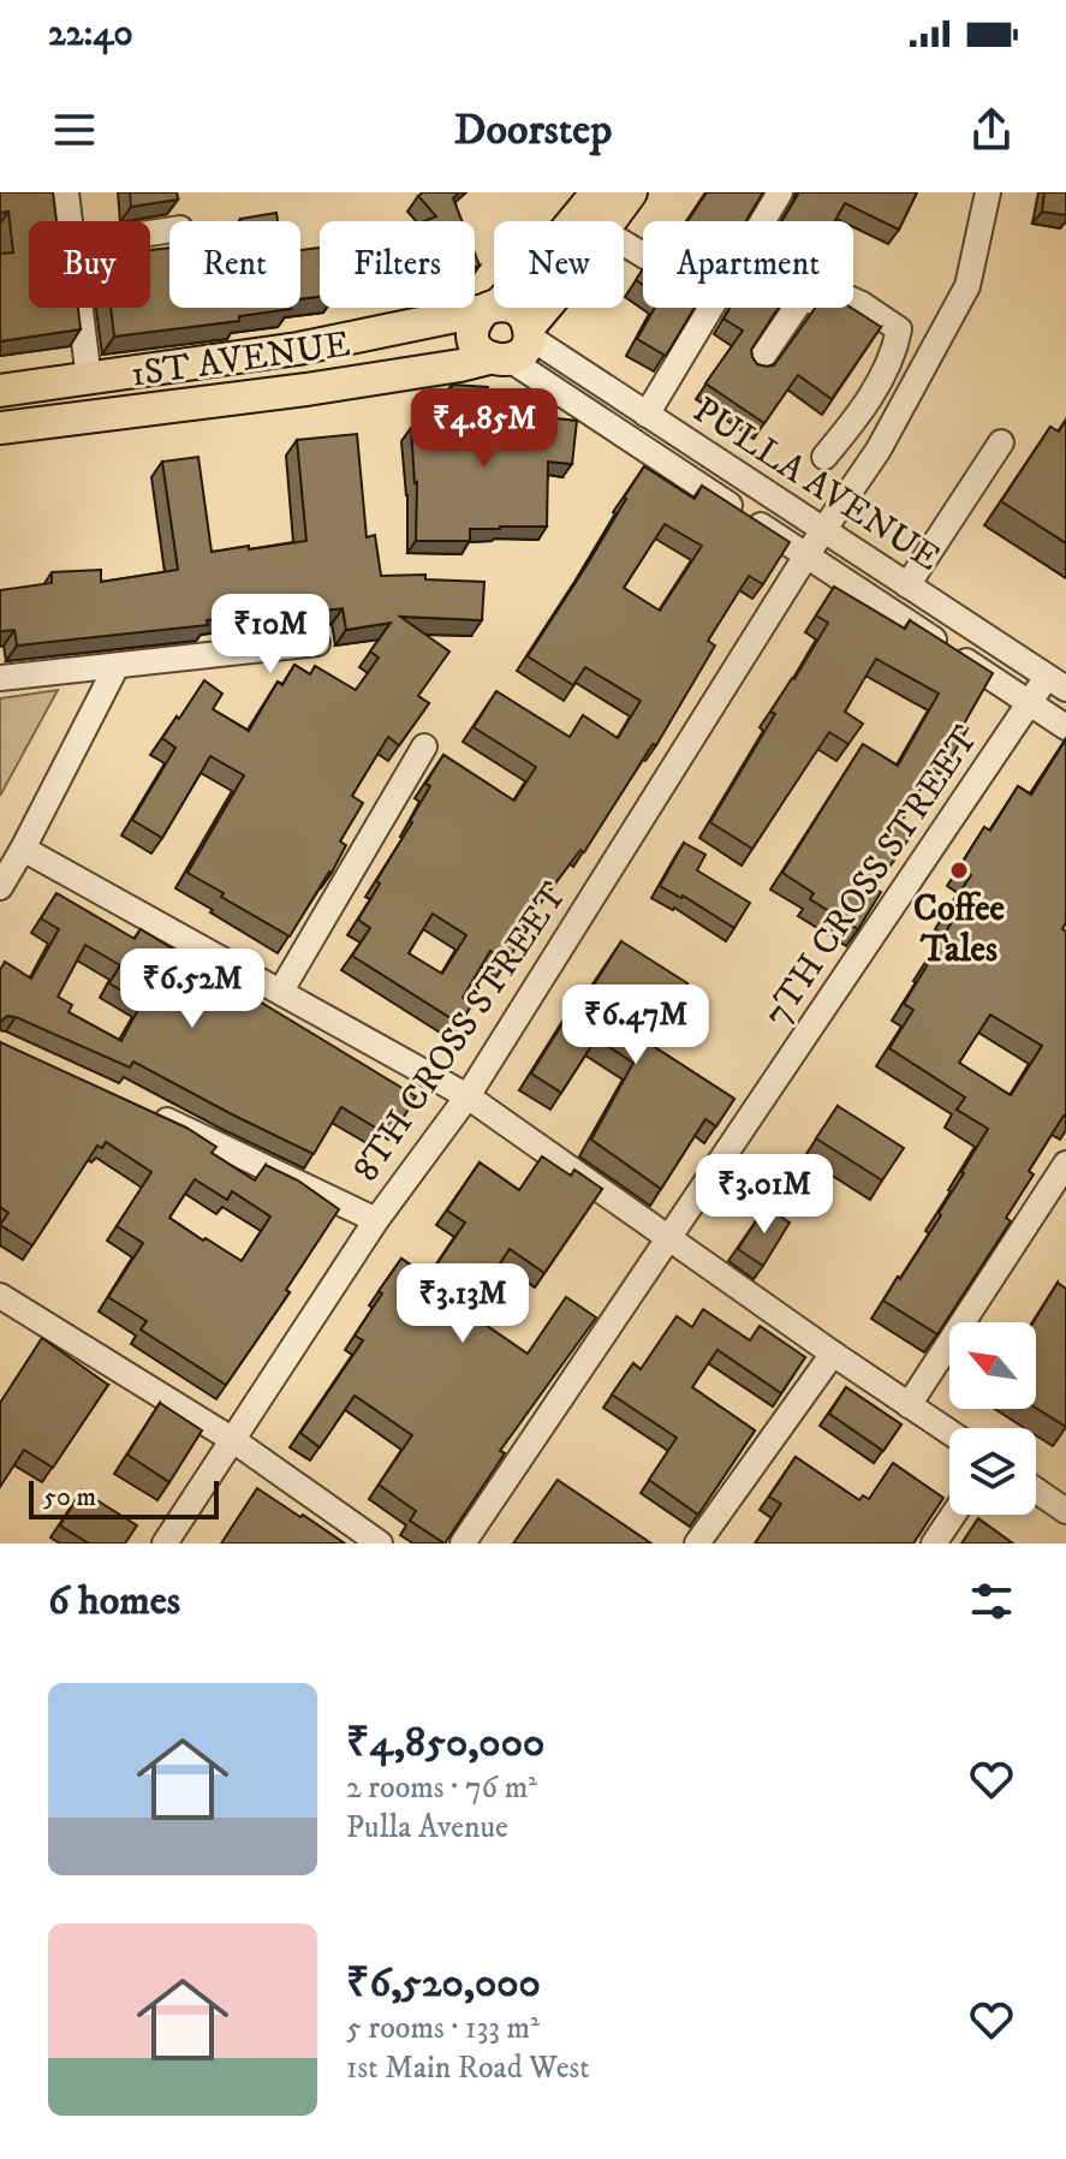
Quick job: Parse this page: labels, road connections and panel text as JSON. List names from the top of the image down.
{
  "streets": {
    "main road": ["1ST AVENUE"],
    "street": ["PULLA AVENUE", "7TH CROSS STREET", "8TH CROSS STREET"]
  },
  "crossings": [
    ["1ST AVENUE", "PULLA AVENUE"],
    ["PULLA AVENUE", "7TH CROSS STREET"],
    ["PULLA AVENUE", "8TH CROSS STREET"]
  ],
  "places": ["Coffee Tales"],
  "scale_bar": "50 m",
  "north": "top left",
  "page": {
    "status": "22:40",
    "header": "Doorstep",
    "chip": [
      "Buy",
      "Rent",
      "Filters",
      "New",
      "Apartment"
    ],
    "price": [
      "₹4.85M",
      "₹10M",
      "₹6.52M",
      "₹6.47M",
      "₹3.01M",
      "₹3.13M"
    ],
    "scale": "50 m",
    "heading": "6 homes",
    "list": [
      {
        "name": "₹4,850,000",
        "note": "2 rooms · 76 m² · Pulla Avenue"
      },
      {
        "name": "₹6,520,000",
        "note": "5 rooms · 133 m² · 1st Main Road West"
      }
    ]
  }
}
